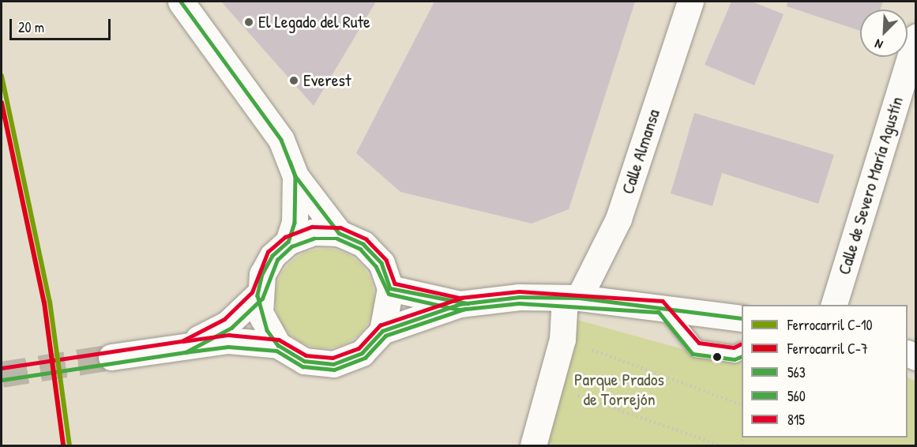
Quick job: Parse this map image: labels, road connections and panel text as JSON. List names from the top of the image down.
{
  "streets": {
    "main road": ["Calle Almansa", "Calle de Severo María Agustín"]
  },
  "parks": ["Parque Prados de Torrejón"],
  "places": ["El Legado del Rute", "Everest"],
  "lines": [
    "transit line 563",
    "rail line C-10",
    "rail line C-7",
    "transit line 815",
    "transit line 560"
  ],
  "legend": [
    "Ferrocarril C-10",
    "Ferrocarril C-7",
    "563",
    "560",
    "815"
  ],
  "scale_bar": "20 m",
  "north": "bottom left"
}
